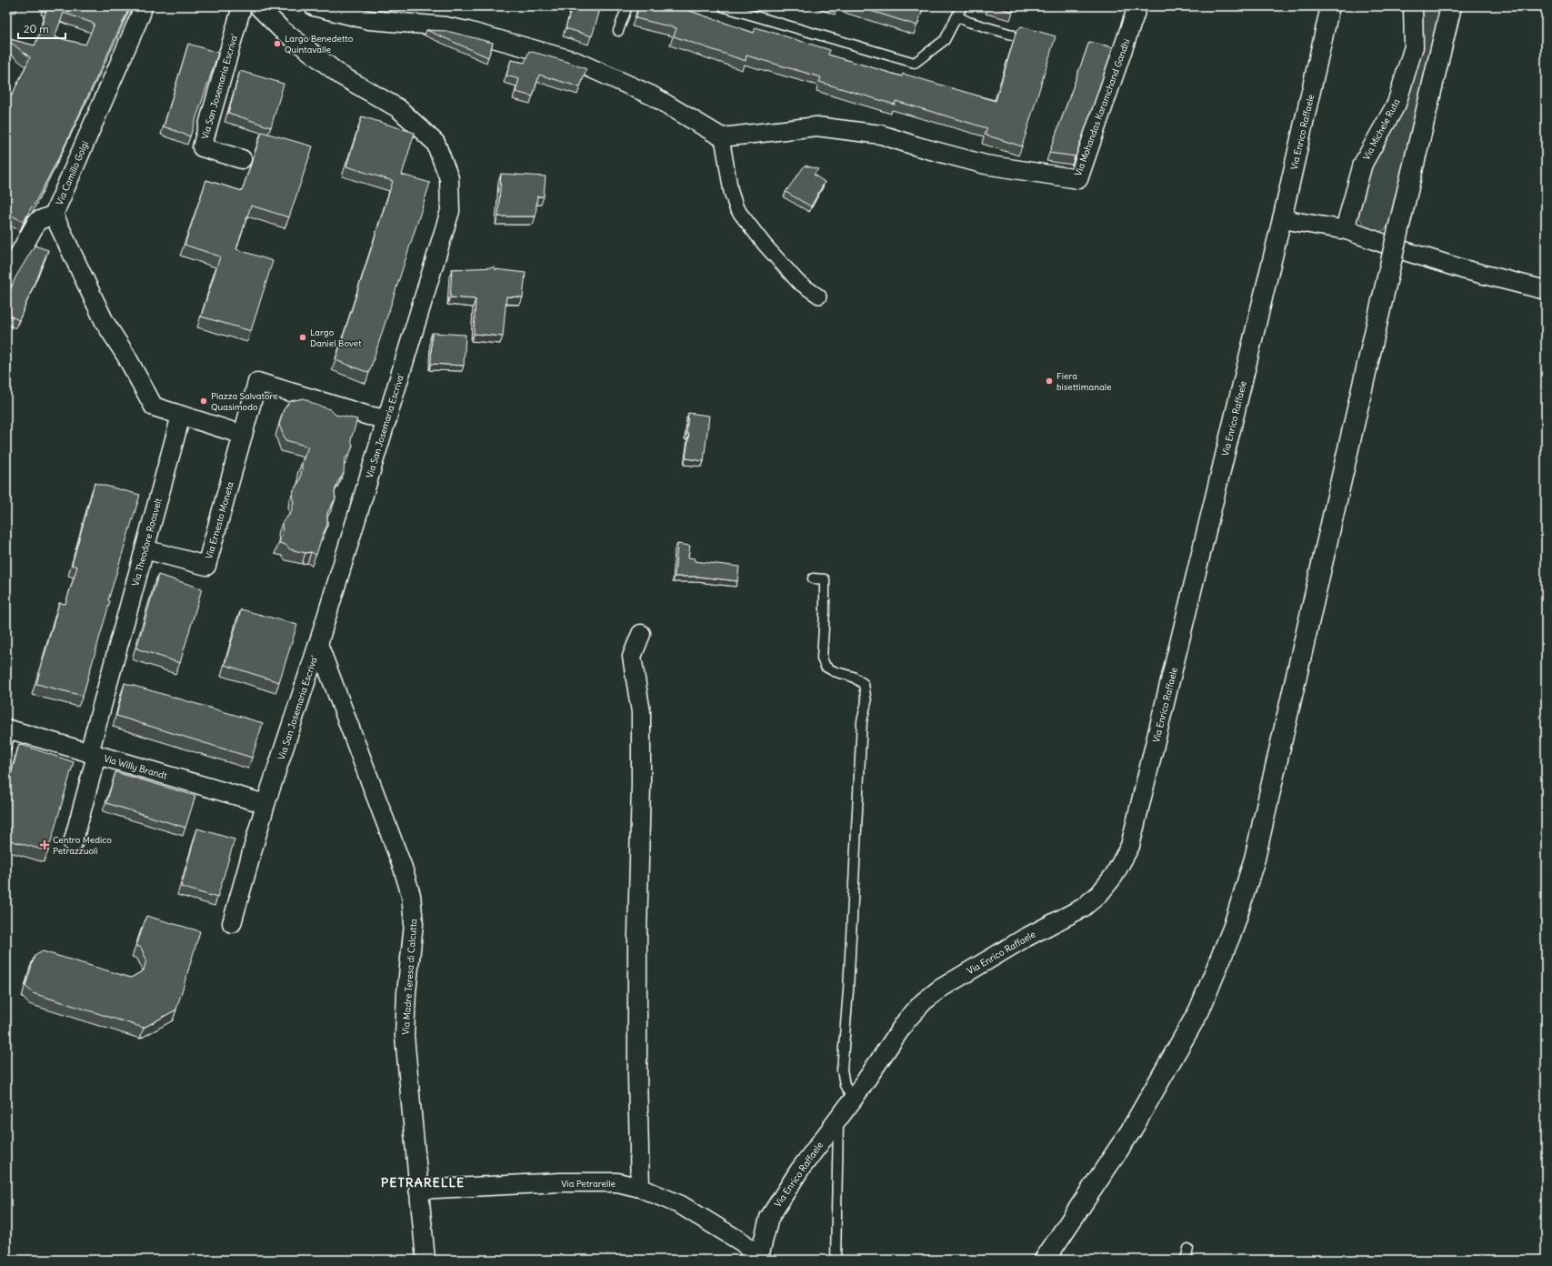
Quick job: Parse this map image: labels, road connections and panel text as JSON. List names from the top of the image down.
{
  "streets": {
    "street": [
      "Via San Josemaria Escriva'",
      "Via Mohandas Karamchand Gandhi",
      "Via Michele Ruta",
      "Via Enrico Raffaele",
      "Via Camillo Golgi",
      "Via Ernesto Moneta",
      "Via Theodore Roosvelt",
      "Via Willy Brandt",
      "Via Madre Teresa di Calcutta",
      "Via Petrarelle"
    ]
  },
  "crossings": [
    ["Via San Josemaria Escriva'", "Via Ernesto Moneta"],
    ["Via San Josemaria Escriva'", "Via Willy Brandt"],
    ["Via San Josemaria Escriva'", "Via Madre Teresa di Calcutta"],
    ["Via Enrico Raffaele", "Via Petrarelle"],
    ["Via Camillo Golgi", "Via Theodore Roosvelt"],
    ["Via Ernesto Moneta", "Via Theodore Roosvelt"],
    ["Via Theodore Roosvelt", "Via Willy Brandt"],
    ["Via Madre Teresa di Calcutta", "Via Petrarelle"]
  ],
  "districts": ["PETRARELLE"],
  "places": {
    "other": [
      "Largo Benedetto Quintavalle",
      "Largo Daniel Bovet",
      "Fiera bisettimanale",
      "Piazza Salvatore Quasimodo"
    ],
    "health": ["Centro Medico Petrazzuoli"]
  },
  "scale_bar": "20 m"
}
